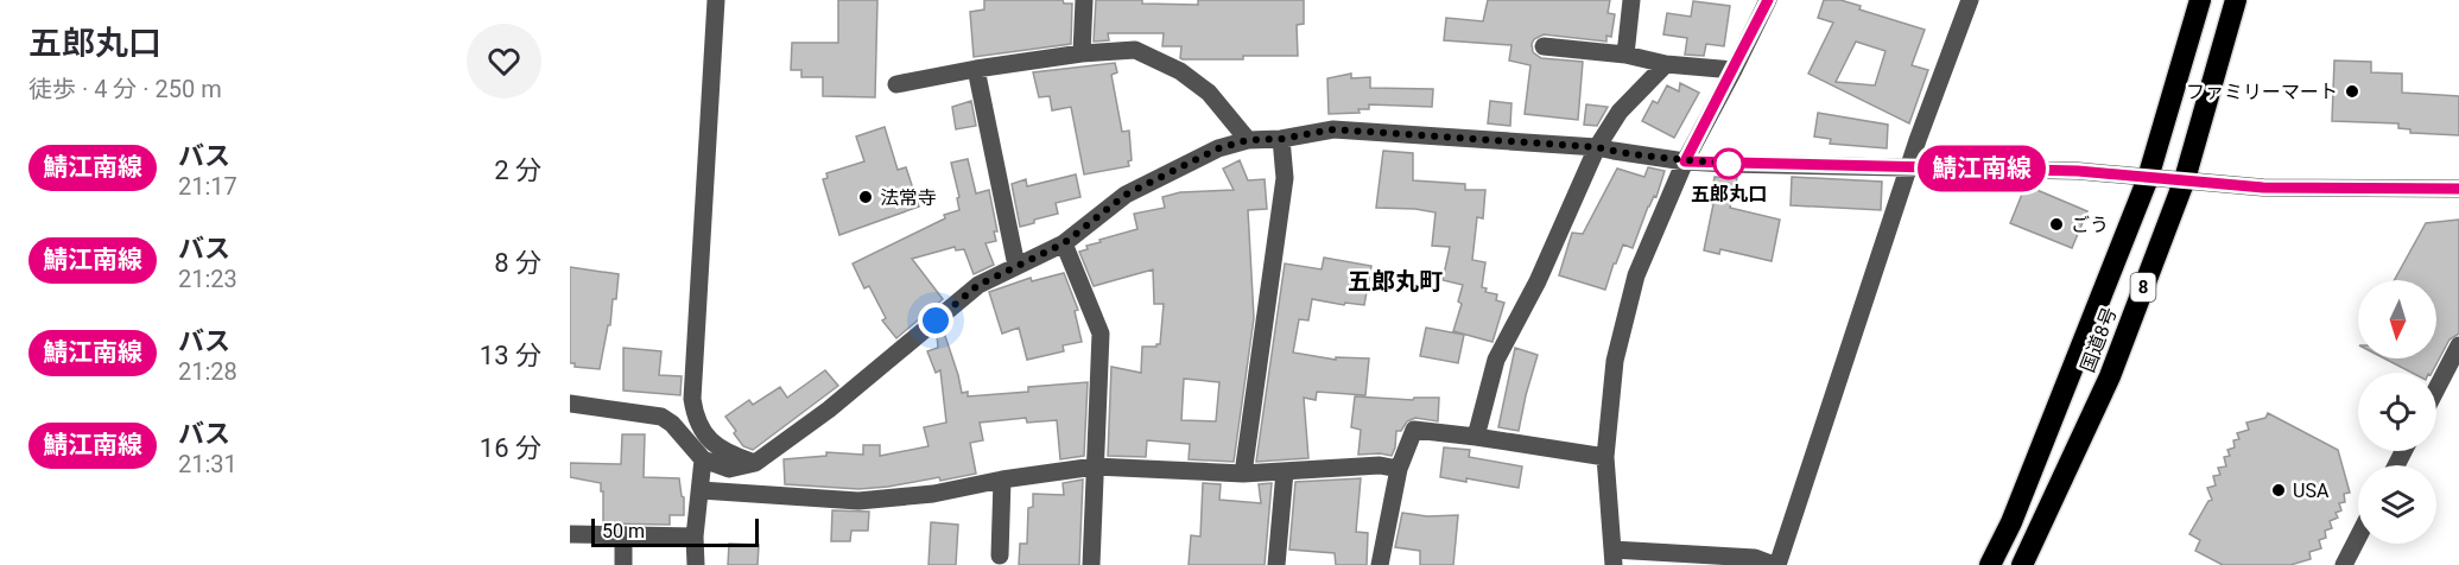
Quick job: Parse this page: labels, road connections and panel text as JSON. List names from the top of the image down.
{
  "streets": {
    "highway": ["8", "国道8号"]
  },
  "districts": ["五郎丸町"],
  "places": [
    "ファミリーマート",
    "五郎丸口",
    "法常寺",
    "ごう",
    "USA"
  ],
  "lines": ["bus line 鯖江南線"],
  "scale_bar": "50 m",
  "north": "bottom",
  "page": {
    "heading": ["五郎丸口", "徒歩 · 4 分 · 250 m"],
    "on_map": "鯖江南線",
    "list": [
      {
        "mark": "鯖江南線",
        "name": "バス",
        "note": "21:17",
        "value": "2 分"
      },
      {
        "mark": "鯖江南線",
        "name": "バス",
        "note": "21:23",
        "value": "8 分"
      },
      {
        "mark": "鯖江南線",
        "name": "バス",
        "note": "21:28",
        "value": "13 分"
      },
      {
        "mark": "鯖江南線",
        "name": "バス",
        "note": "21:31",
        "value": "16 分"
      }
    ],
    "scale": "50 m"
  }
}
